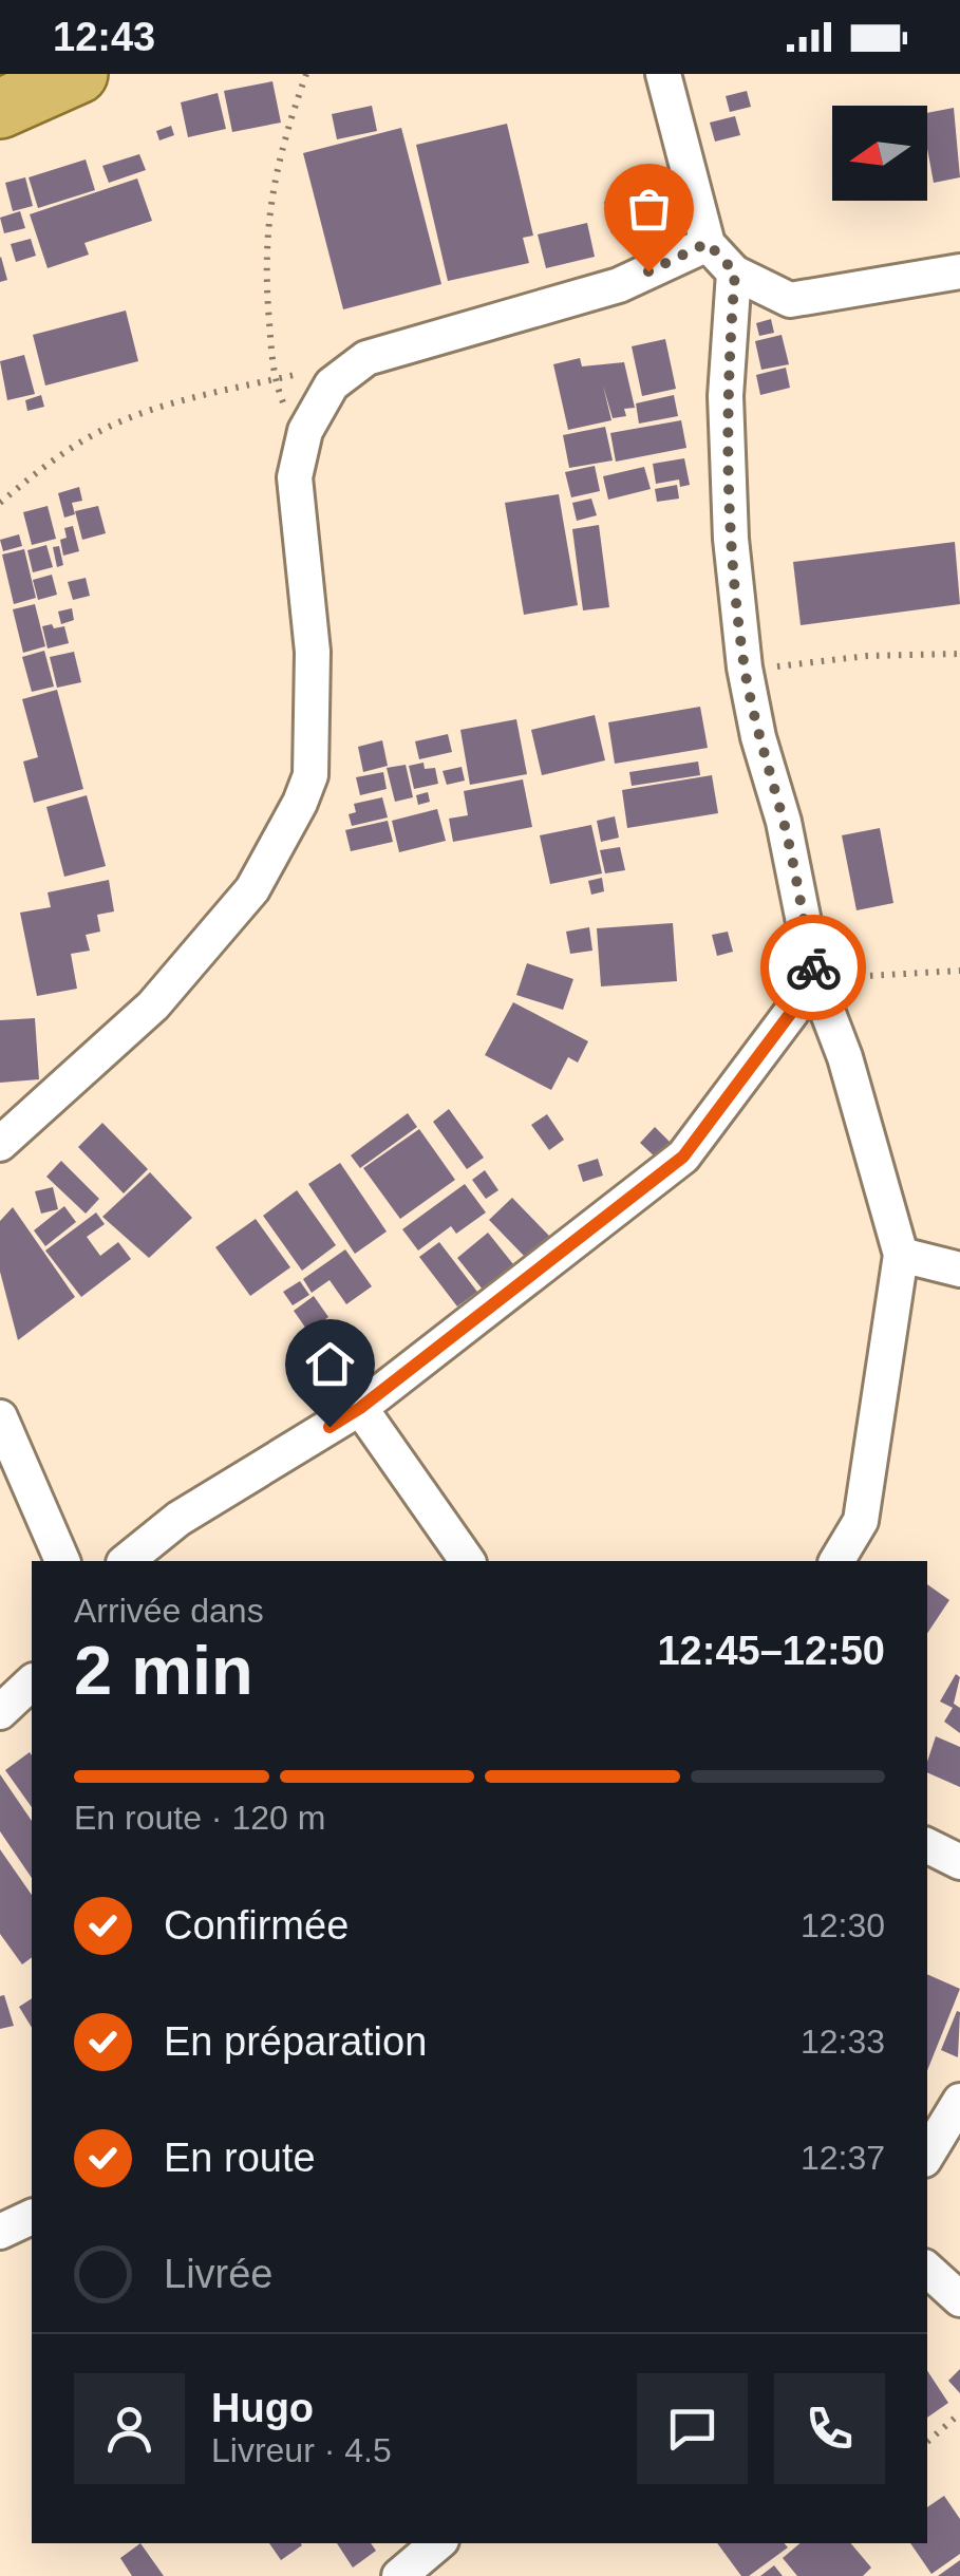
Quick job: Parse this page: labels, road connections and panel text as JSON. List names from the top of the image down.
{
  "north": "left",
  "page": {
    "status": "12:43",
    "heading": ["2 min", "Arrivée dans", "12:45–12:50"],
    "panel": ["Hugo", "Livreur · 4.5"],
    "bar": "En route · 120 m",
    "list": [
      ["Confirmée", "12:30"],
      ["En préparation", "12:33"],
      ["En route", "12:37"],
      "Livrée"
    ]
  }
}
